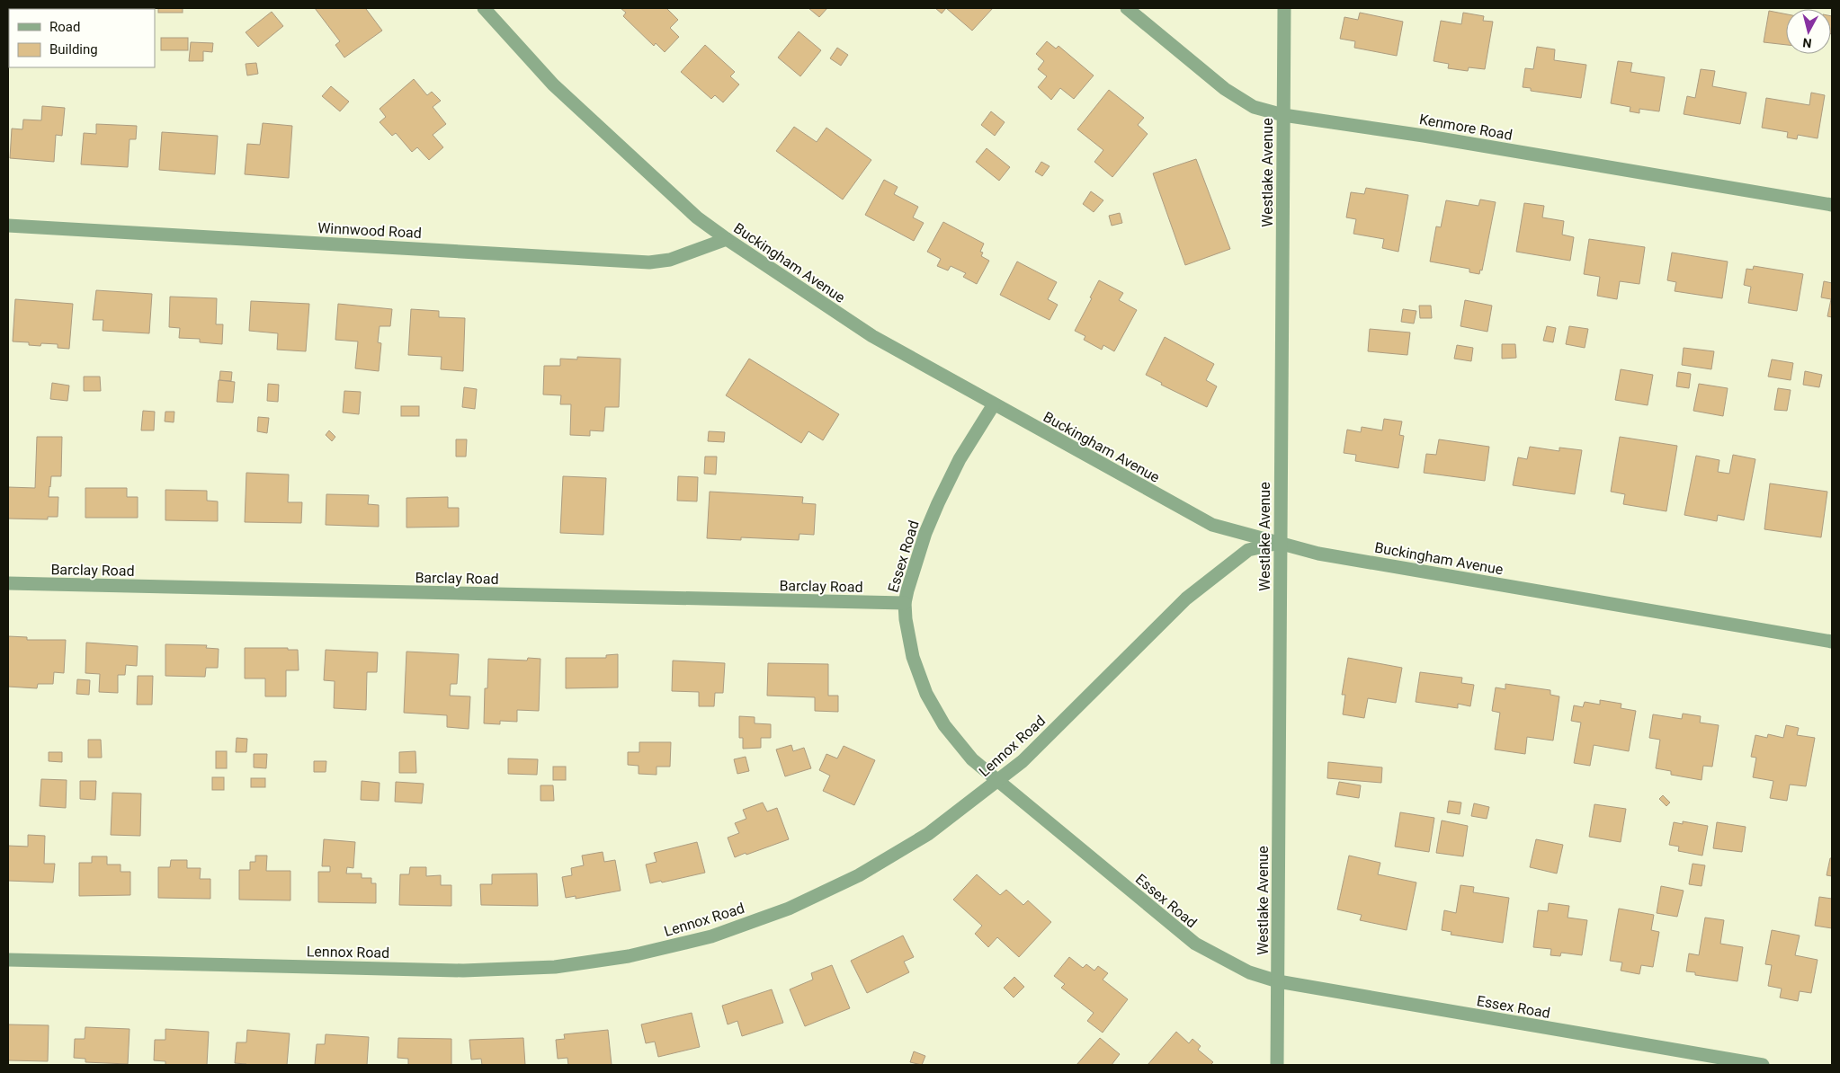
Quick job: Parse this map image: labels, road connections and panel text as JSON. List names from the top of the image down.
{
  "streets": {
    "street": [
      "Kenmore Road",
      "Westlake Avenue",
      "Winnwood Road",
      "Buckingham Avenue",
      "Essex Road",
      "Barclay Road",
      "Lennox Road"
    ]
  },
  "crossings": [
    ["Kenmore Road", "Westlake Avenue"],
    ["Westlake Avenue", "Buckingham Avenue"],
    ["Westlake Avenue", "Essex Road"],
    ["Westlake Avenue", "Lennox Road"],
    ["Winnwood Road", "Buckingham Avenue"],
    ["Buckingham Avenue", "Essex Road"],
    ["Buckingham Avenue", "Lennox Road"],
    ["Essex Road", "Barclay Road"],
    ["Essex Road", "Lennox Road"]
  ],
  "legend": ["Road", "Building"],
  "north": "bottom"
}
